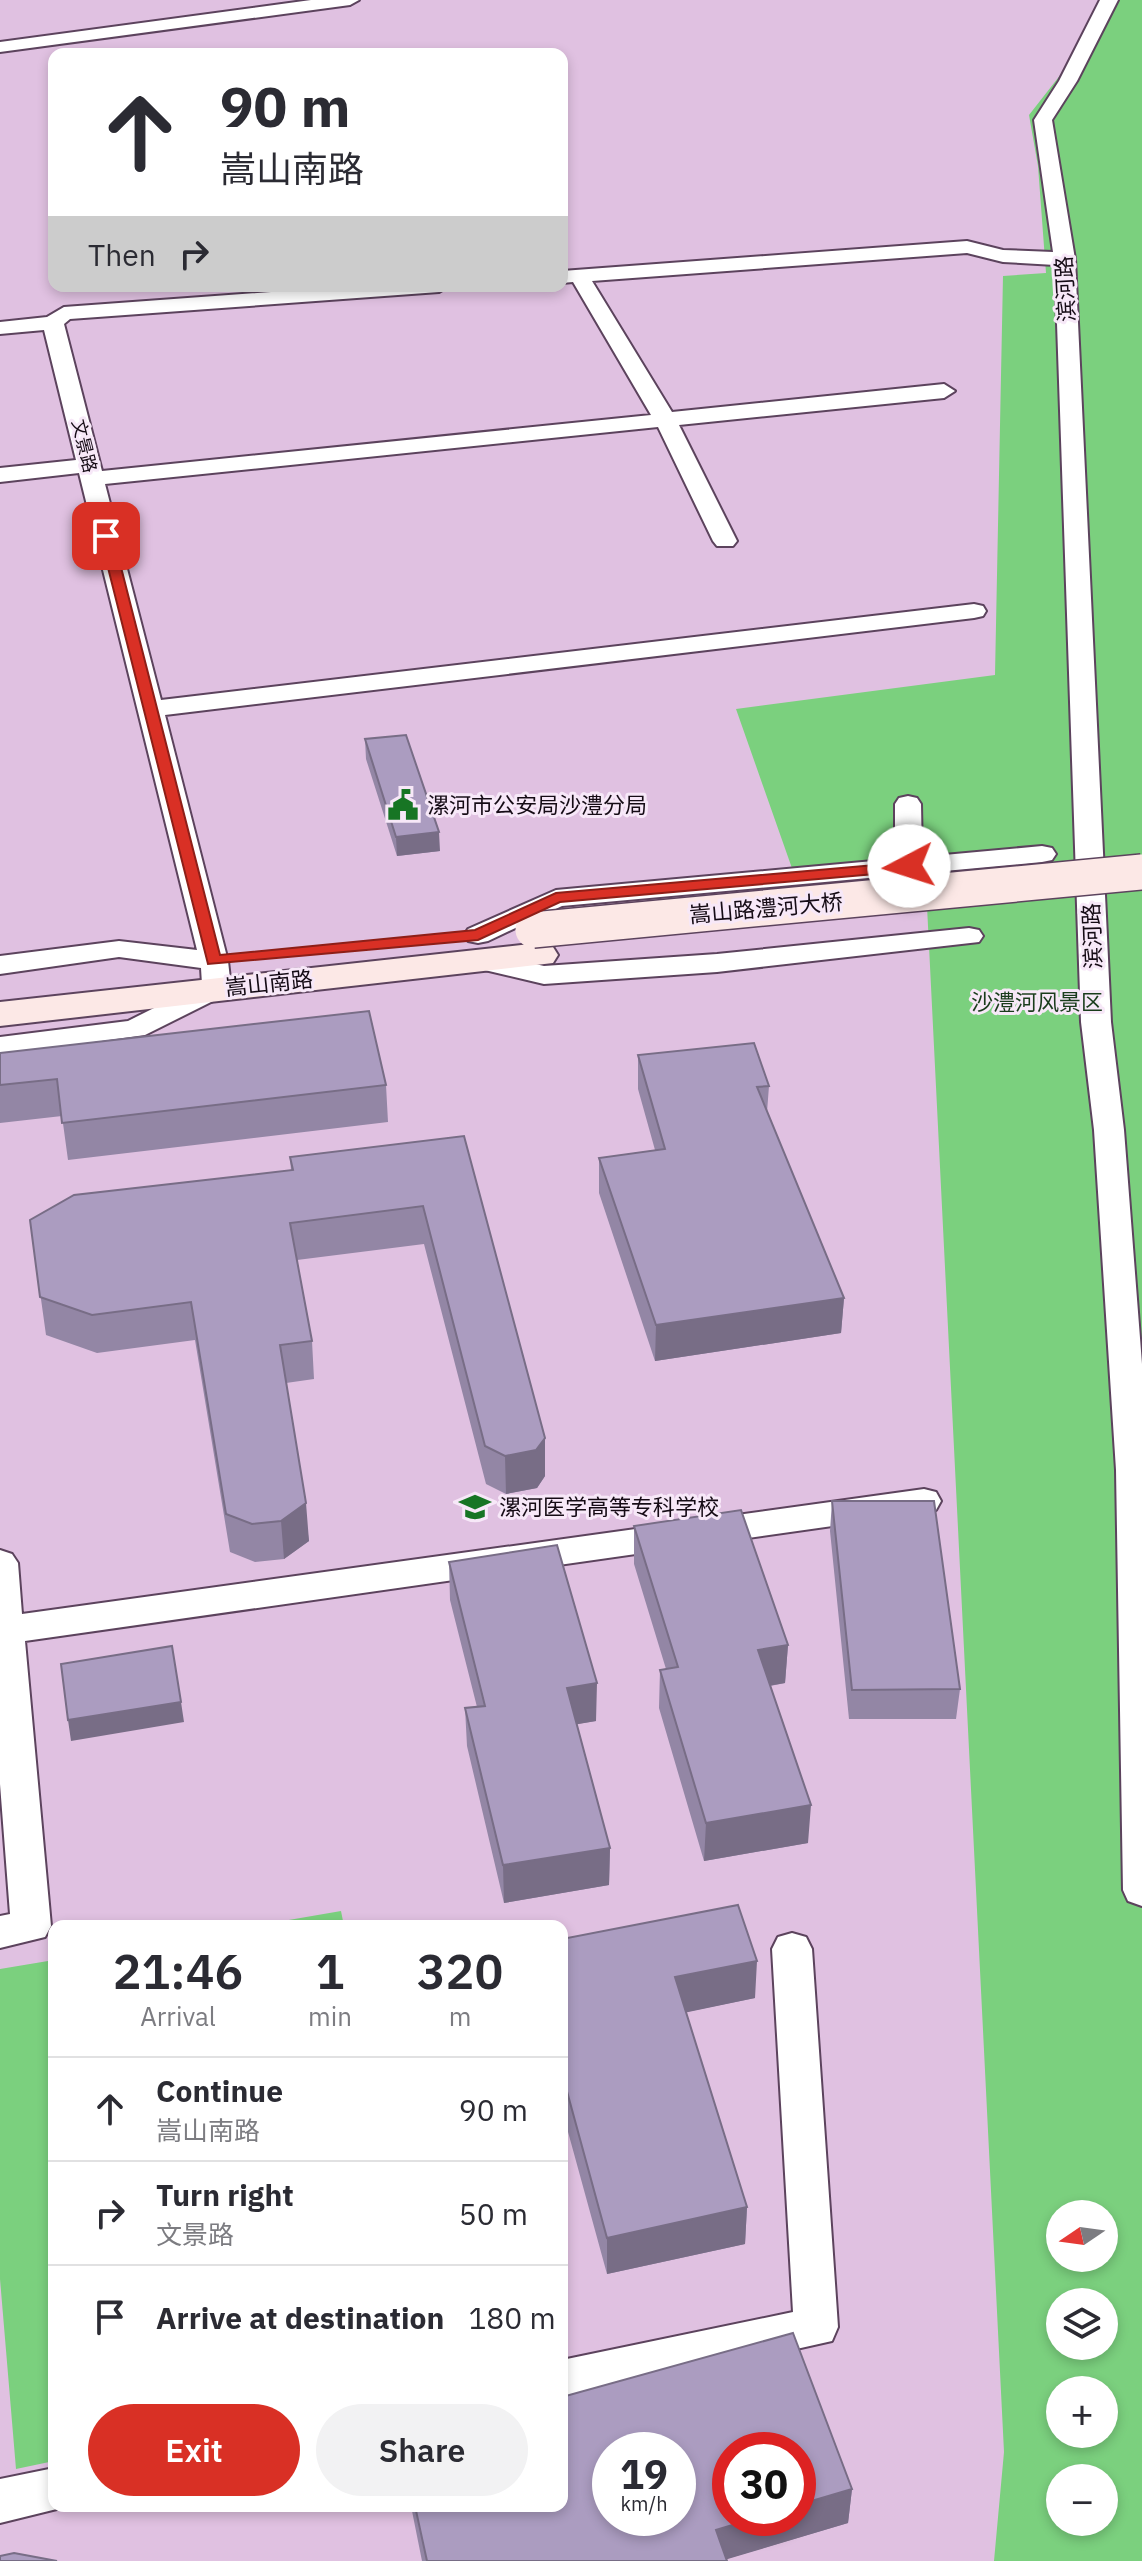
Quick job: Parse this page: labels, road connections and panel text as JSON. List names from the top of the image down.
{
  "streets": {
    "main road": ["嵩山路澧河大桥", "嵩山南路"],
    "street": ["滨河路", "文景路"]
  },
  "crossings": [
    ["文景路", "嵩山南路"],
    ["嵩山路澧河大桥", "嵩山南路"]
  ],
  "parks": ["沙澧河风景区"],
  "places": {
    "public building": ["漯河市公安局沙澧分局"],
    "school or university": ["漯河医学高等专科学校"]
  },
  "north": "left",
  "page": {
    "turn": ["90 m", "嵩山南路"],
    "then": "Then",
    "eta": [
      "21:46",
      "Arrival",
      "1",
      "min",
      "320",
      "m"
    ],
    "list": [
      {
        "name": "Continue",
        "note": "嵩山南路",
        "value": "90 m"
      },
      {
        "name": "Turn right",
        "note": "文景路",
        "value": "50 m"
      },
      {
        "name": "Arrive at destination",
        "value": "180 m"
      }
    ],
    "map_buttons": ["+", "−"],
    "buttons": ["Exit", "Share"],
    "speed": "19 km/h",
    "limit": "30"
  }
}
